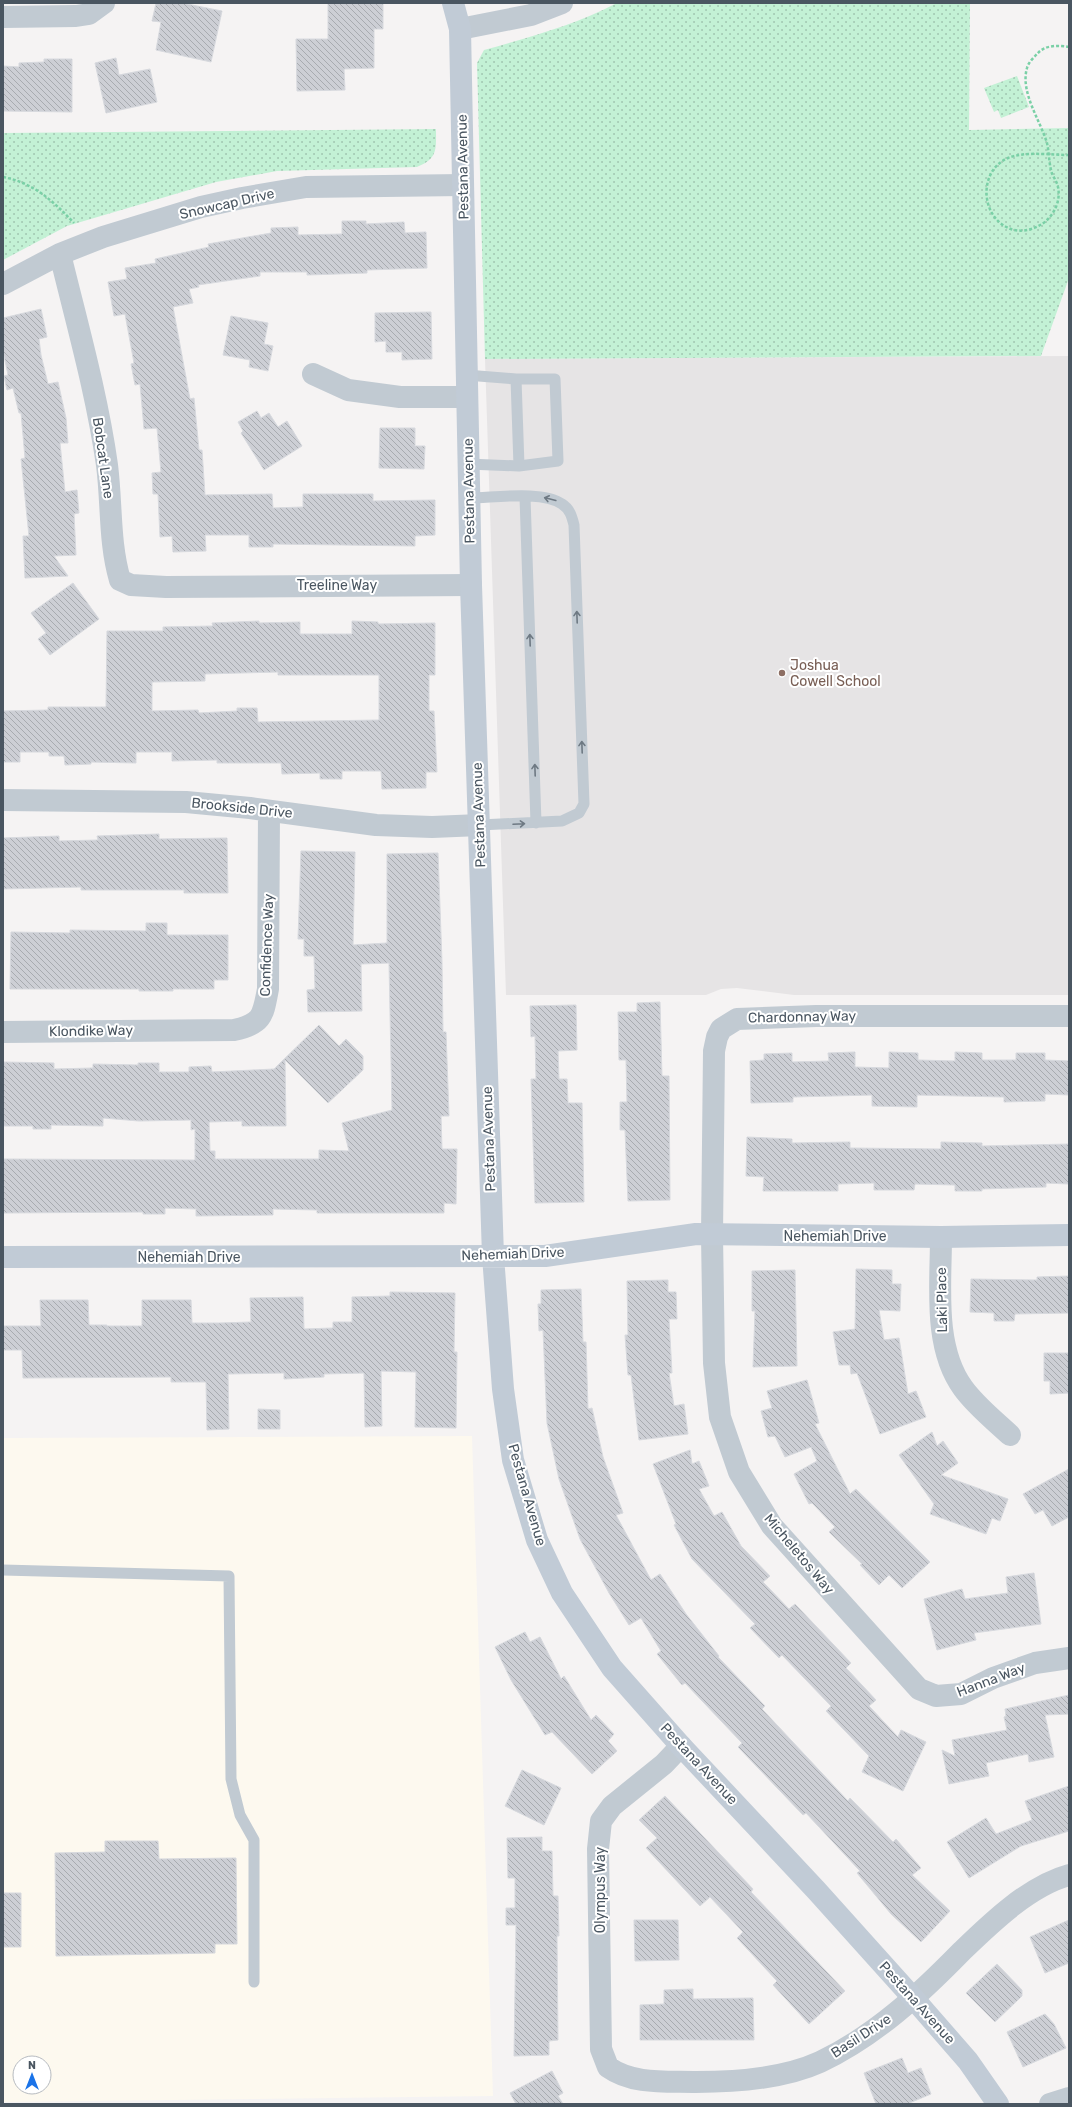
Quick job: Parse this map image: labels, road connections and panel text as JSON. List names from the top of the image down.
{
  "streets": {
    "street": [
      "Pestana Avenue",
      "Snowcap Drive",
      "Bobcat Lane",
      "Treeline Way",
      "Brookside Drive",
      "Confidence Way",
      "Chardonnay Way",
      "Klondike Way",
      "Nehemiah Drive",
      "Laki Place",
      "Micheletos Way",
      "Hanna Way",
      "Olympus Way",
      "Basil Drive"
    ]
  },
  "crossings": [
    ["Pestana Avenue", "Snowcap Drive"],
    ["Pestana Avenue", "Treeline Way"],
    ["Pestana Avenue", "Brookside Drive"],
    ["Pestana Avenue", "Nehemiah Drive"],
    ["Pestana Avenue", "Olympus Way"],
    ["Pestana Avenue", "Basil Drive"],
    ["Snowcap Drive", "Bobcat Lane"],
    ["Bobcat Lane", "Treeline Way"],
    ["Brookside Drive", "Confidence Way"],
    ["Confidence Way", "Klondike Way"],
    ["Chardonnay Way", "Nehemiah Drive"],
    ["Chardonnay Way", "Micheletos Way"],
    ["Nehemiah Drive", "Laki Place"],
    ["Nehemiah Drive", "Micheletos Way"],
    ["Micheletos Way", "Hanna Way"],
    ["Olympus Way", "Basil Drive"]
  ],
  "places": ["Joshua Cowell School"],
  "north": "top"
}
